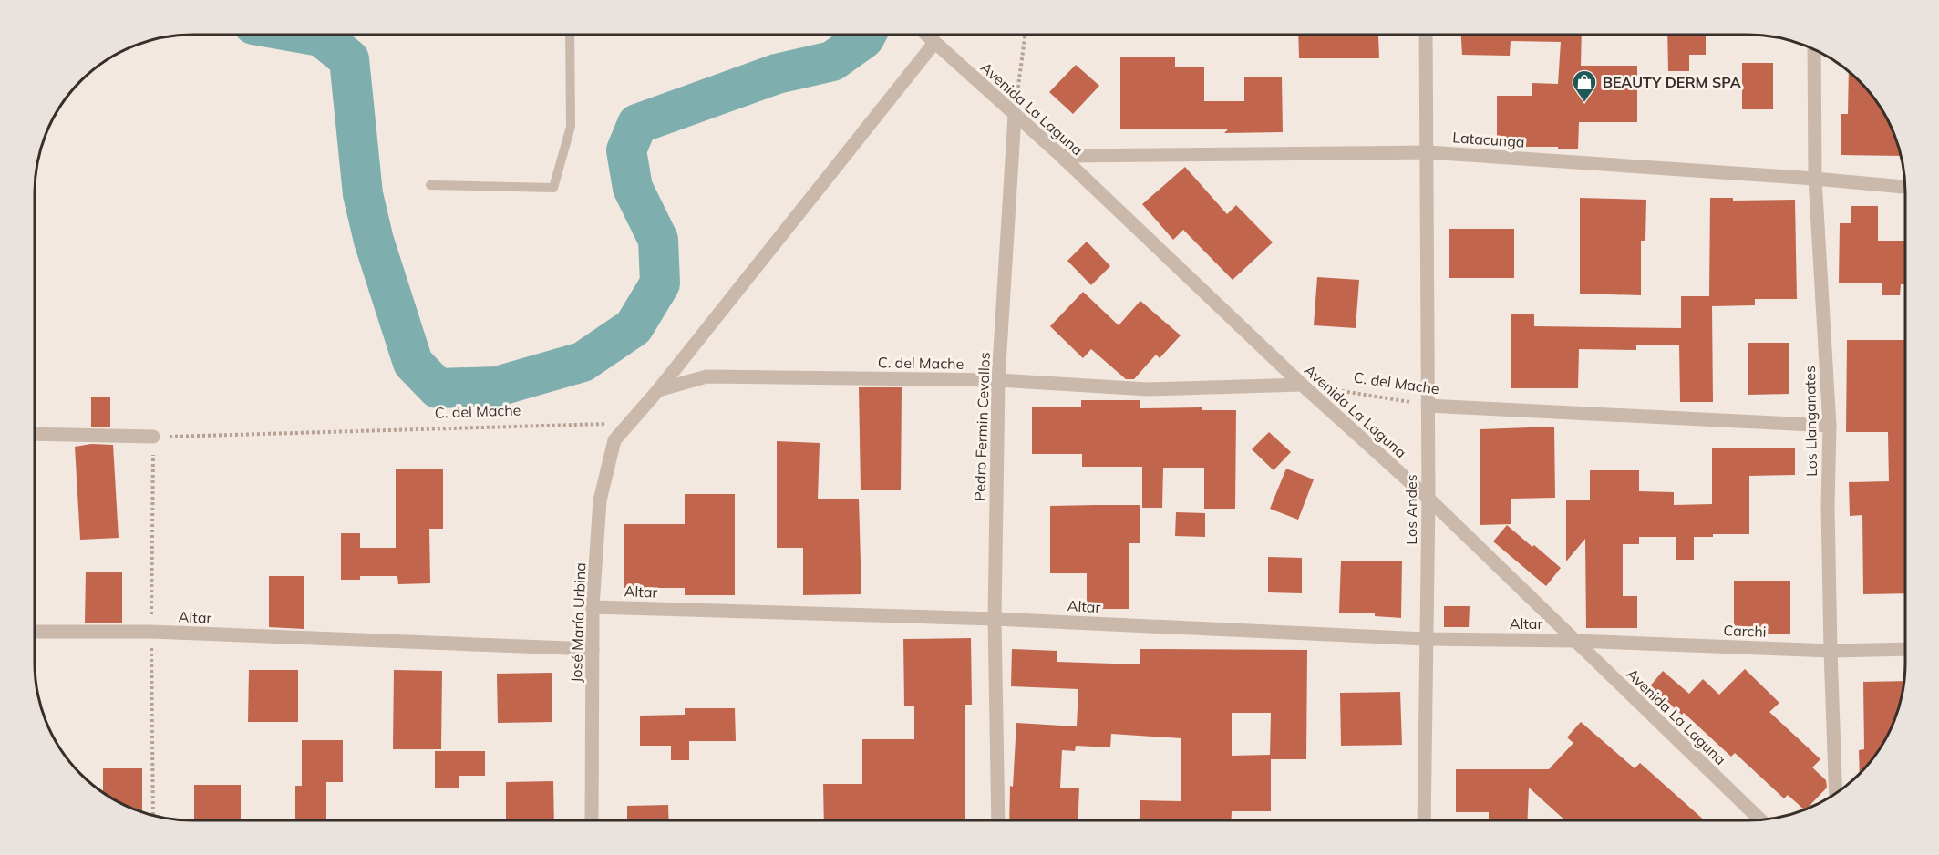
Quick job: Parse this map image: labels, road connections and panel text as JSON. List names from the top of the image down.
{
  "streets": {
    "street": [
      "Avenida La Laguna",
      "Latacunga",
      "C. del Mache",
      "Los Llanganates",
      "Pedro Fermin Cevallos",
      "Los Andes",
      "Altar",
      "José María Urbina",
      "Carchi"
    ]
  },
  "crossings": [
    ["Avenida La Laguna", "Latacunga"],
    ["Avenida La Laguna", "C. del Mache"],
    ["Avenida La Laguna", "Pedro Fermin Cevallos"],
    ["Avenida La Laguna", "Los Andes"],
    ["Avenida La Laguna", "Altar"],
    ["Avenida La Laguna", "Carchi"],
    ["Latacunga", "Los Llanganates"],
    ["Latacunga", "Los Andes"],
    ["C. del Mache", "Los Llanganates"],
    ["C. del Mache", "Pedro Fermin Cevallos"],
    ["C. del Mache", "Los Andes"],
    ["C. del Mache", "José María Urbina"],
    ["Los Llanganates", "Carchi"],
    ["Pedro Fermin Cevallos", "Altar"],
    ["Los Andes", "Altar"],
    ["Altar", "José María Urbina"],
    ["Altar", "Carchi"]
  ],
  "places": {
    "shop": ["BEAUTY DERM SPA"]
  }
}
